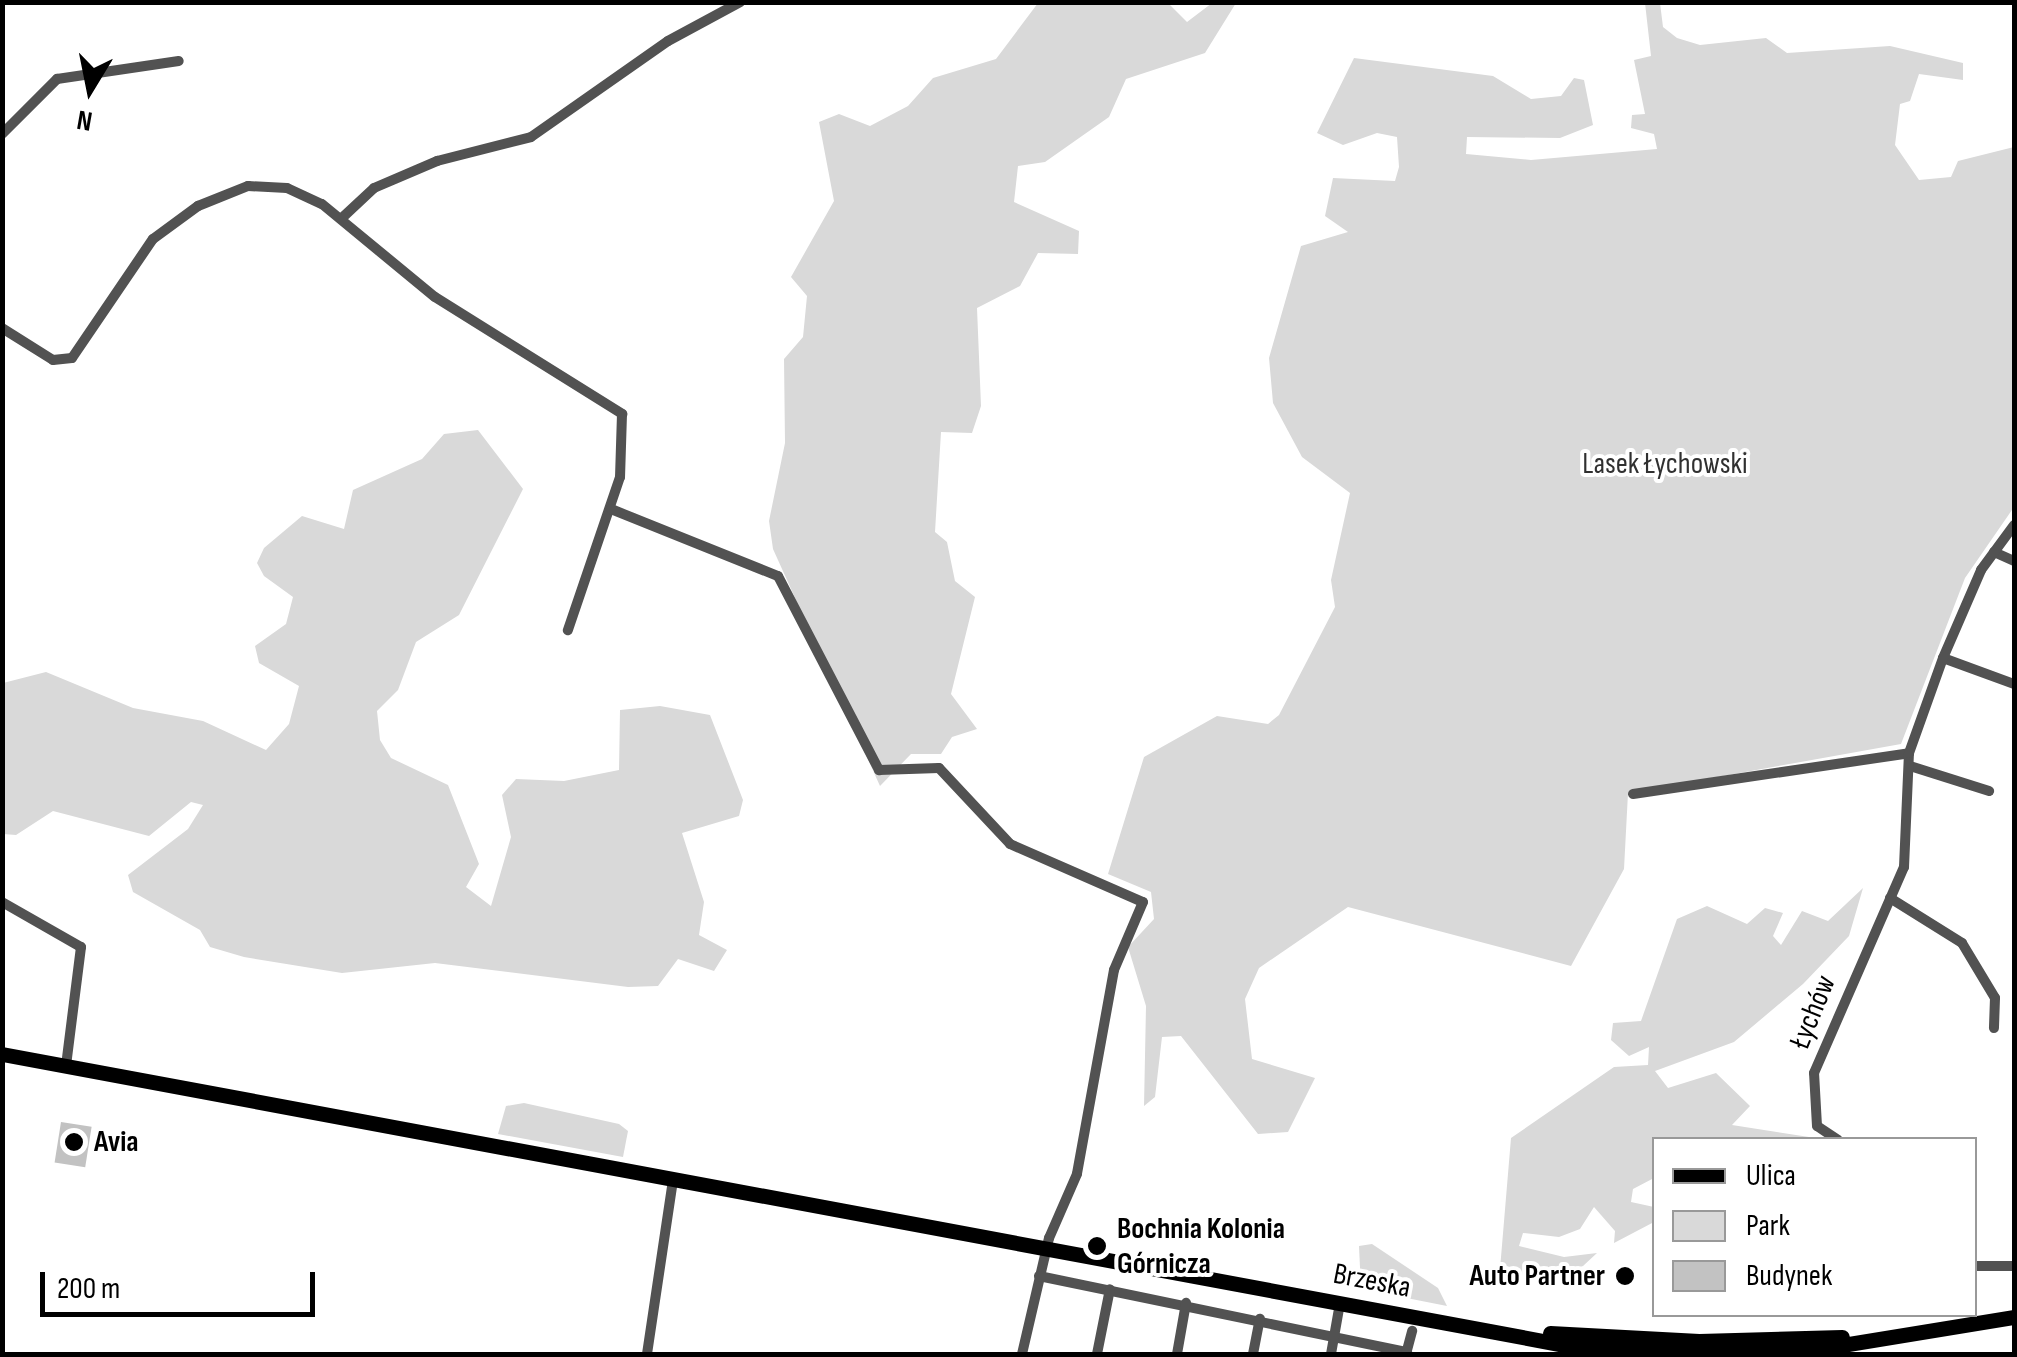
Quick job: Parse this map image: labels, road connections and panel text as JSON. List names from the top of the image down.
{
  "streets": {
    "main road": ["Brzeska"],
    "street": ["Łychów"]
  },
  "parks": ["Lasek Łychowski"],
  "places": ["Avia", "Bochnia Kolonia Górnicza", "Auto Partner"],
  "legend": ["Ulica", "Park", "Budynek"],
  "scale_bar": "200 m",
  "north": "bottom"
}
